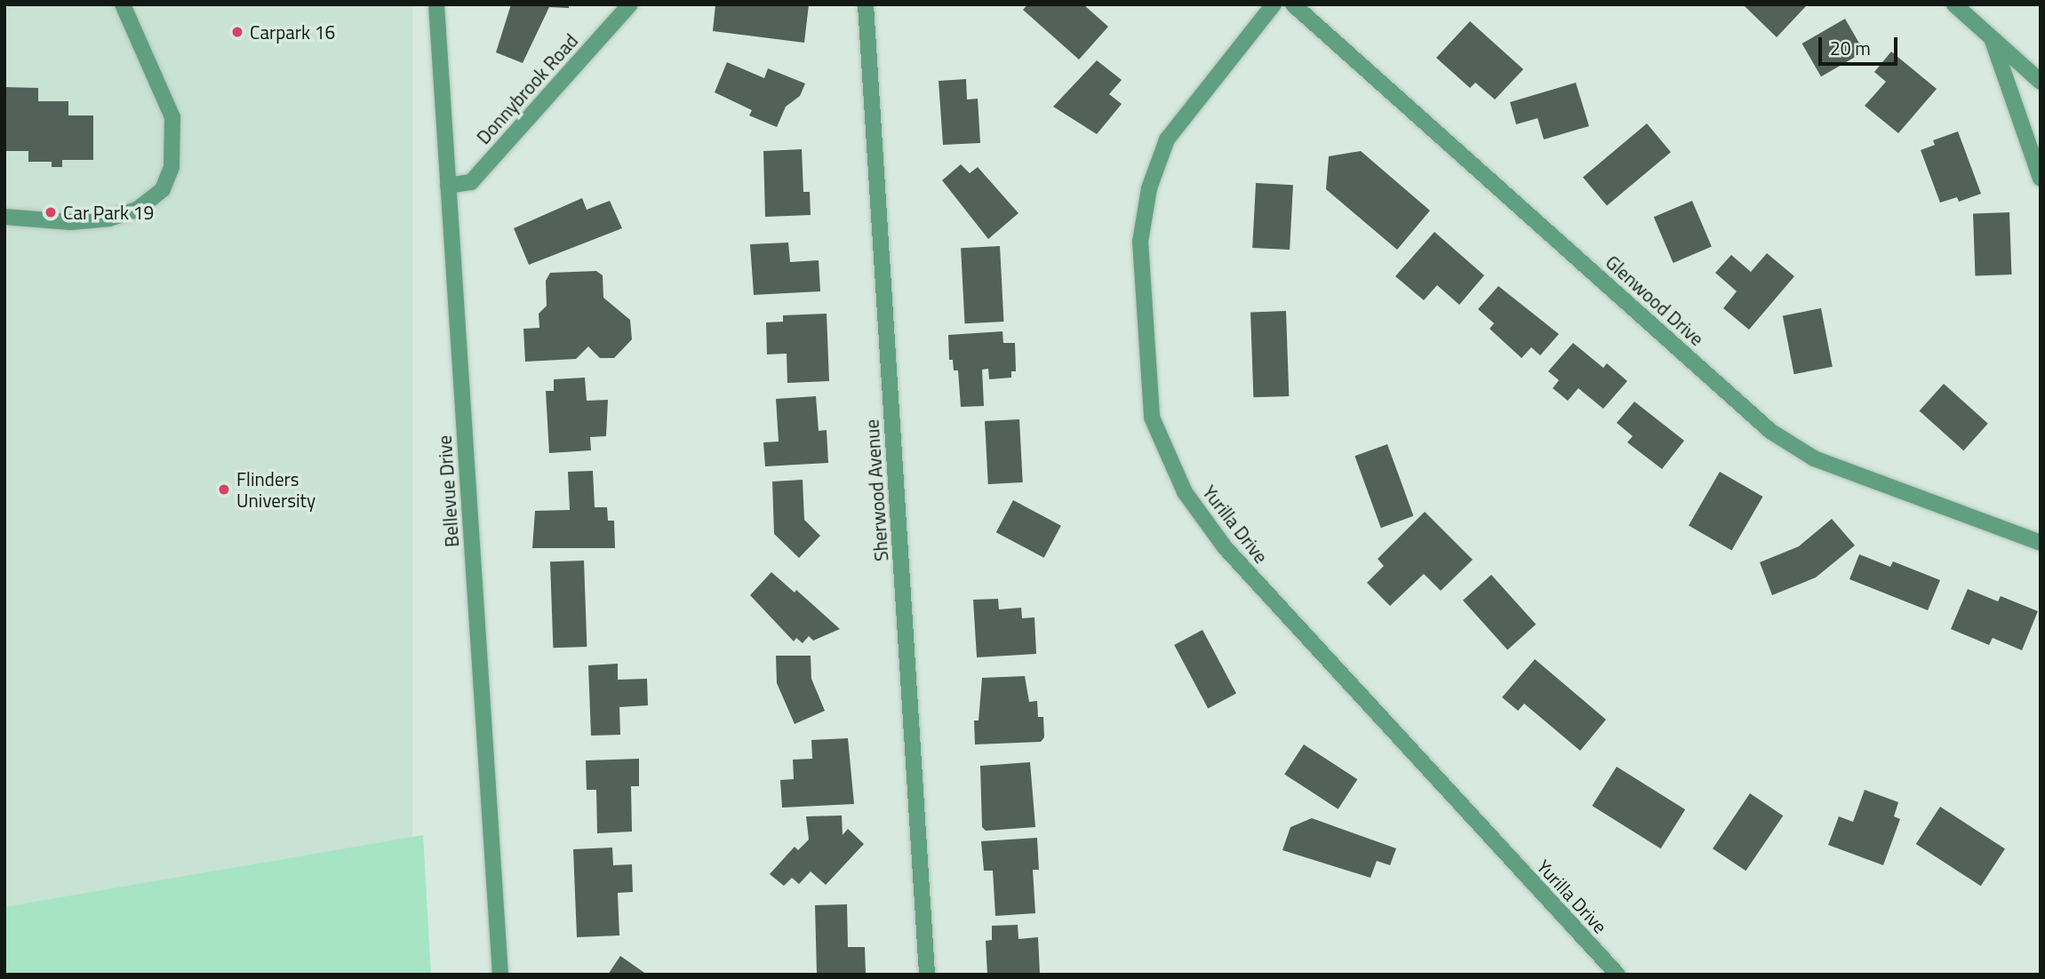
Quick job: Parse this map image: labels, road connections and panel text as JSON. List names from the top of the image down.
{
  "streets": {
    "street": [
      "Donnybrook Road",
      "Glenwood Drive",
      "Sherwood Avenue",
      "Bellevue Drive",
      "Yurilla Drive"
    ]
  },
  "crossings": [
    ["Donnybrook Road", "Bellevue Drive"]
  ],
  "places": ["Carpark 16", "Car Park 19", "Flinders University"],
  "scale_bar": "20 m"
}
